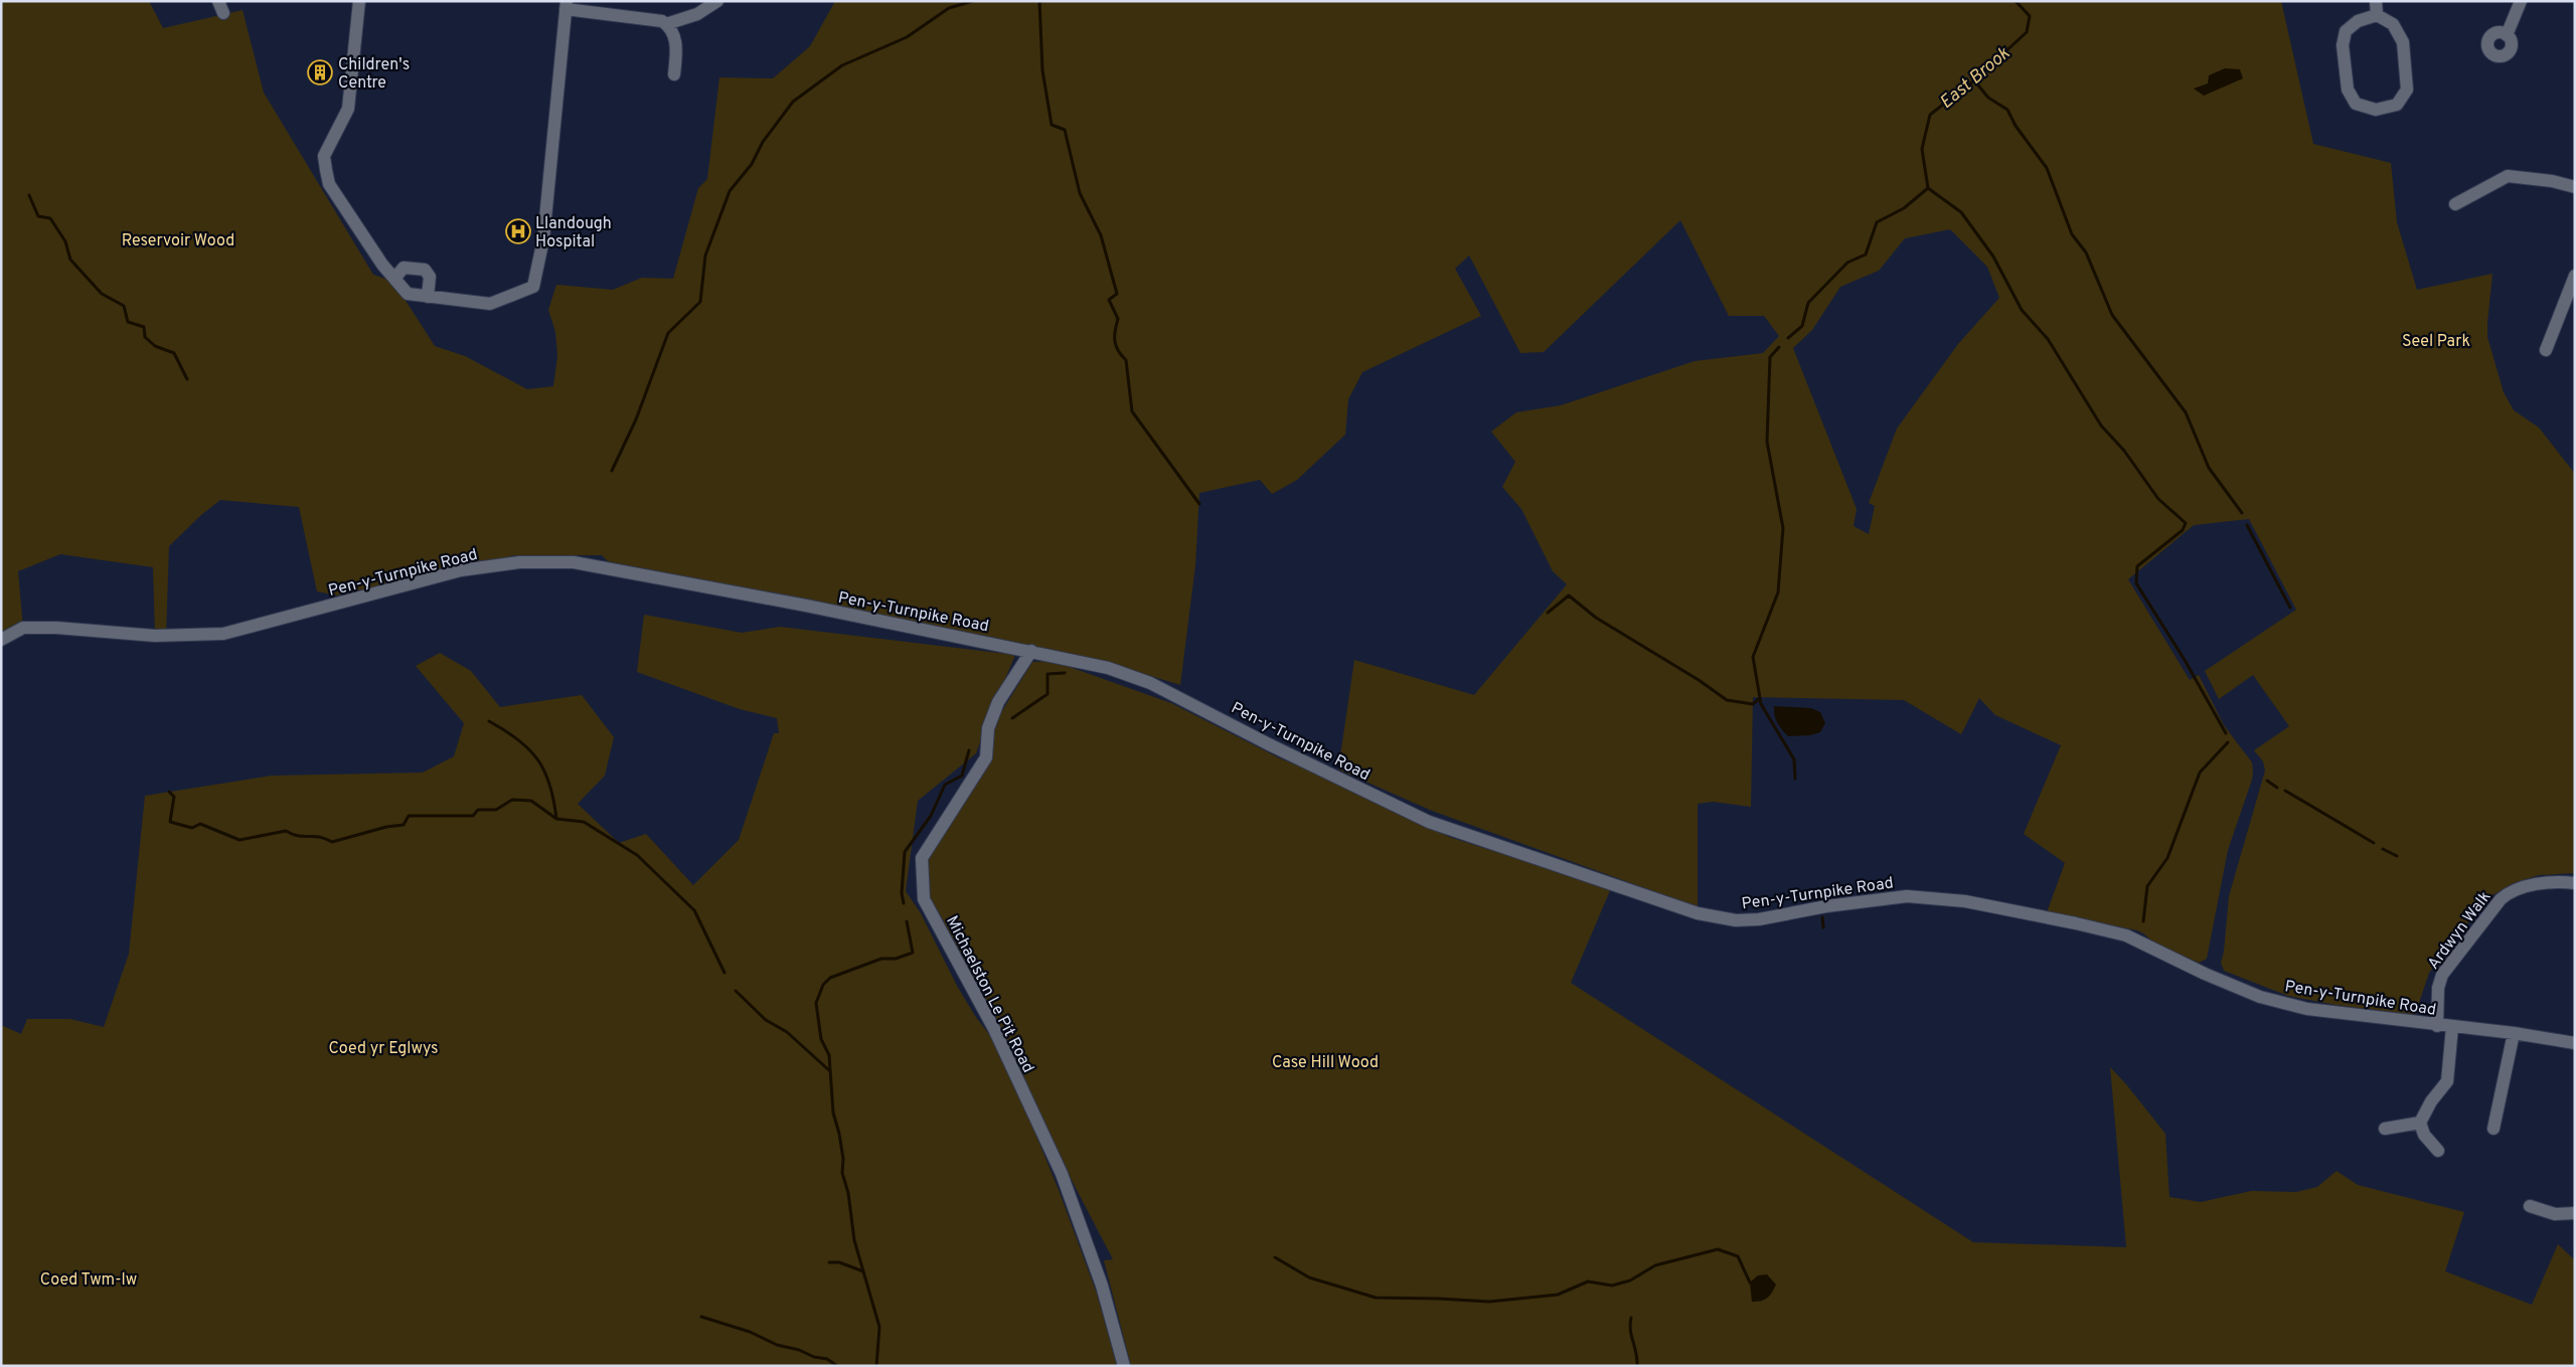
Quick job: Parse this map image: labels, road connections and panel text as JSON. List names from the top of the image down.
{
  "streets": {
    "street": ["Pen-y-Turnpike Road", "Ardwyn Walk", "Michaelston Le Pit Road"]
  },
  "crossings": [
    ["Pen-y-Turnpike Road", "Ardwyn Walk"],
    ["Pen-y-Turnpike Road", "Michaelston Le Pit Road"]
  ],
  "water": ["East Brook"],
  "parks": [
    "Reservoir Wood",
    "Seel Park",
    "Coed yr Eglwys",
    "Case Hill Wood",
    "Coed Twm-lw"
  ],
  "places": {
    "building": ["Children's Centre"],
    "hospital": ["Llandough Hospital"]
  }
}
